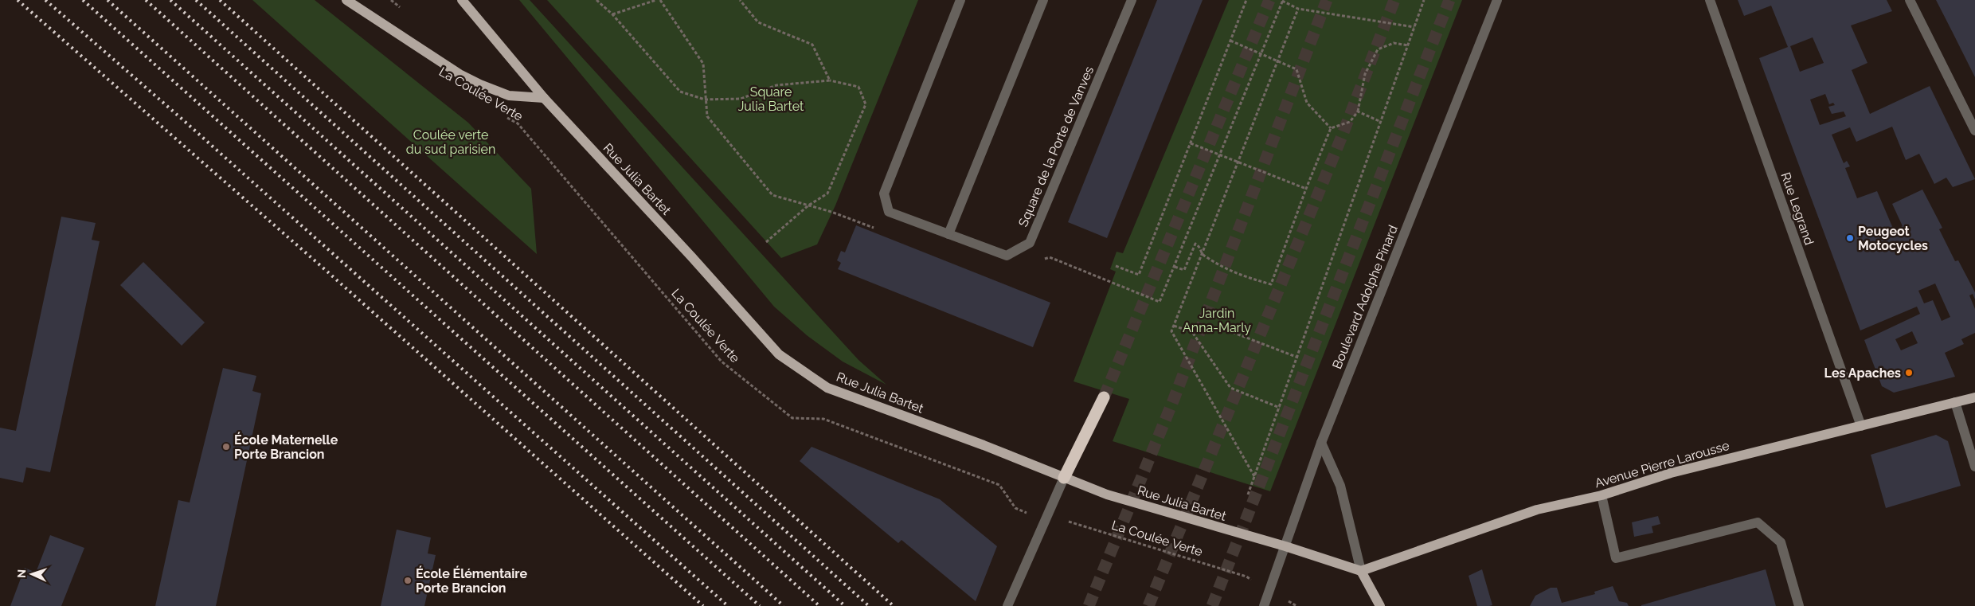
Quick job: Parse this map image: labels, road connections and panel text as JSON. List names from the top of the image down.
{
  "streets": {
    "main road": ["Rue Julia Bartet", "Avenue Pierre Larousse"],
    "street": ["Square de la Porte de Vanves", "Rue Legrand", "Boulevard Adolphe Pinard"],
    "path": ["La Coulée Verte"]
  },
  "crossings": [
    ["Rue Julia Bartet", "Boulevard Adolphe Pinard"],
    ["Rue Julia Bartet", "Avenue Pierre Larousse"],
    ["Rue Legrand", "Avenue Pierre Larousse"]
  ],
  "parks": ["Square Julia Bartet", "Coulée verte du sud parisien", "Jardin Anna-Marly"],
  "places": [
    "Peugeot Motocycles",
    "Les Apaches",
    "École Maternelle Porte Brancion",
    "École Élémentaire Porte Brancion"
  ],
  "north": "left"
}
